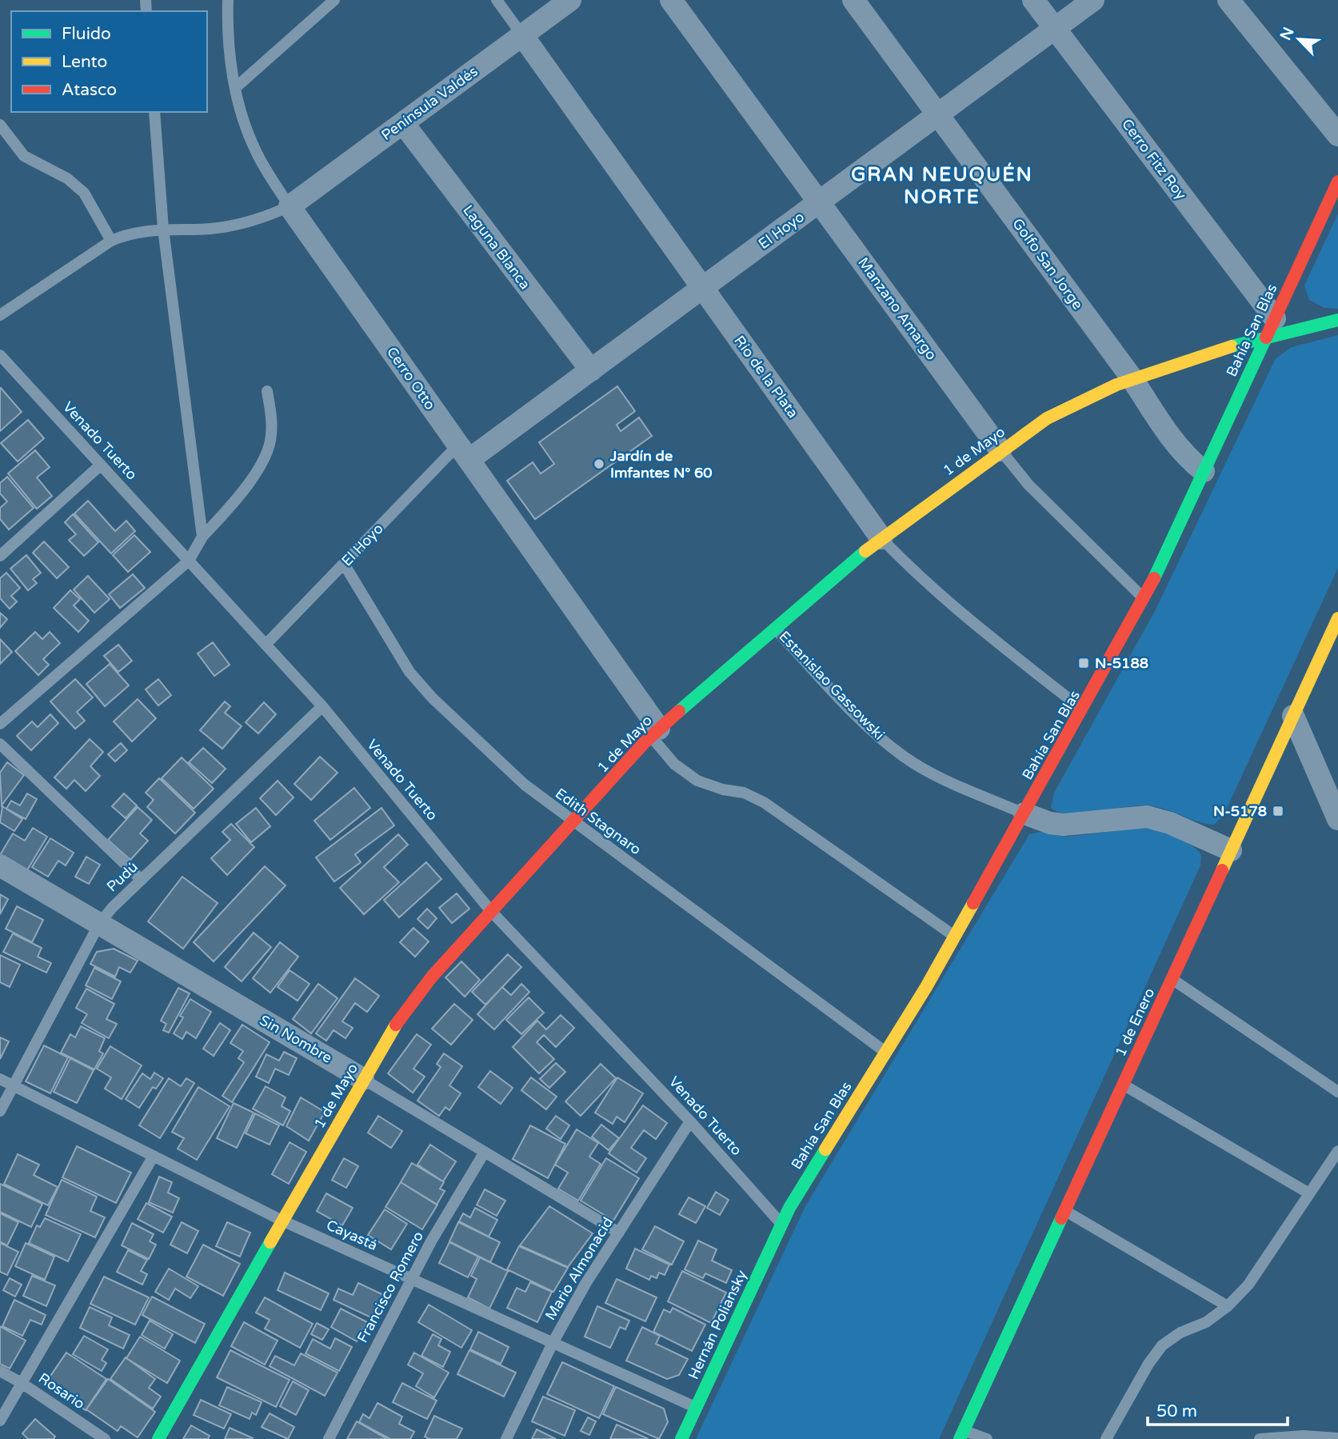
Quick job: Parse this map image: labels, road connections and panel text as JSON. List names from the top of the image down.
{
  "streets": {
    "street": [
      "Península Valdés",
      "Cerro Fitz Roy",
      "El Hoyo",
      "Laguna Blanca",
      "Golfo San Jorge",
      "Manzano Amargo",
      "Bahía San Blas",
      "Río de la Plata",
      "Cerro Otto",
      "1 de Mayo",
      "Estanislao Gassowski",
      "1 de Enero",
      "Sin Nombre",
      "Hernán Poliansky"
    ],
    "lane": [
      "Venado Tuerto",
      "Edith Stagnaro",
      "Pudú",
      "Cayastá",
      "Mario Almonacid",
      "Francisco Romero",
      "Rosario"
    ]
  },
  "crossings": [
    ["Península Valdés", "Laguna Blanca"],
    ["Península Valdés", "Río de la Plata"],
    ["Península Valdés", "Cerro Otto"],
    ["Cerro Fitz Roy", "El Hoyo"],
    ["Cerro Fitz Roy", "Bahía San Blas"],
    ["Cerro Fitz Roy", "1 de Mayo"],
    ["El Hoyo", "Laguna Blanca"],
    ["El Hoyo", "Golfo San Jorge"],
    ["El Hoyo", "Manzano Amargo"],
    ["El Hoyo", "Río de la Plata"],
    ["El Hoyo", "Cerro Otto"],
    ["El Hoyo", "Venado Tuerto"],
    ["El Hoyo", "Edith Stagnaro"],
    ["Golfo San Jorge", "Bahía San Blas"],
    ["Golfo San Jorge", "1 de Mayo"],
    ["Manzano Amargo", "Bahía San Blas"],
    ["Manzano Amargo", "1 de Mayo"],
    ["Bahía San Blas", "Río de la Plata"],
    ["Bahía San Blas", "Venado Tuerto"],
    ["Bahía San Blas", "1 de Mayo"],
    ["Bahía San Blas", "Estanislao Gassowski"],
    ["Bahía San Blas", "Edith Stagnaro"],
    ["Bahía San Blas", "Hernán Poliansky"],
    ["Río de la Plata", "1 de Mayo"],
    ["Cerro Otto", "1 de Mayo"],
    ["Venado Tuerto", "1 de Mayo"],
    ["Venado Tuerto", "Pudú"],
    ["Venado Tuerto", "Mario Almonacid"],
    ["Venado Tuerto", "Hernán Poliansky"],
    ["1 de Mayo", "Estanislao Gassowski"],
    ["1 de Mayo", "Edith Stagnaro"],
    ["1 de Mayo", "Sin Nombre"],
    ["1 de Mayo", "Cayastá"],
    ["Estanislao Gassowski", "1 de Enero"],
    ["Pudú", "Sin Nombre"],
    ["Pudú", "Cayastá"],
    ["Sin Nombre", "Mario Almonacid"],
    ["Sin Nombre", "Francisco Romero"],
    ["Cayastá", "Mario Almonacid"],
    ["Cayastá", "Francisco Romero"],
    ["Cayastá", "Hernán Poliansky"]
  ],
  "districts": ["GRAN NEUQUÉN NORTE"],
  "places": {
    "other": ["Jardín de Imfantes N° 60"],
    "transit": ["N-5188", "N-5178"]
  },
  "legend": ["Fluido", "Lento", "Atasco"],
  "scale_bar": "50 m",
  "north": "top left"
}
